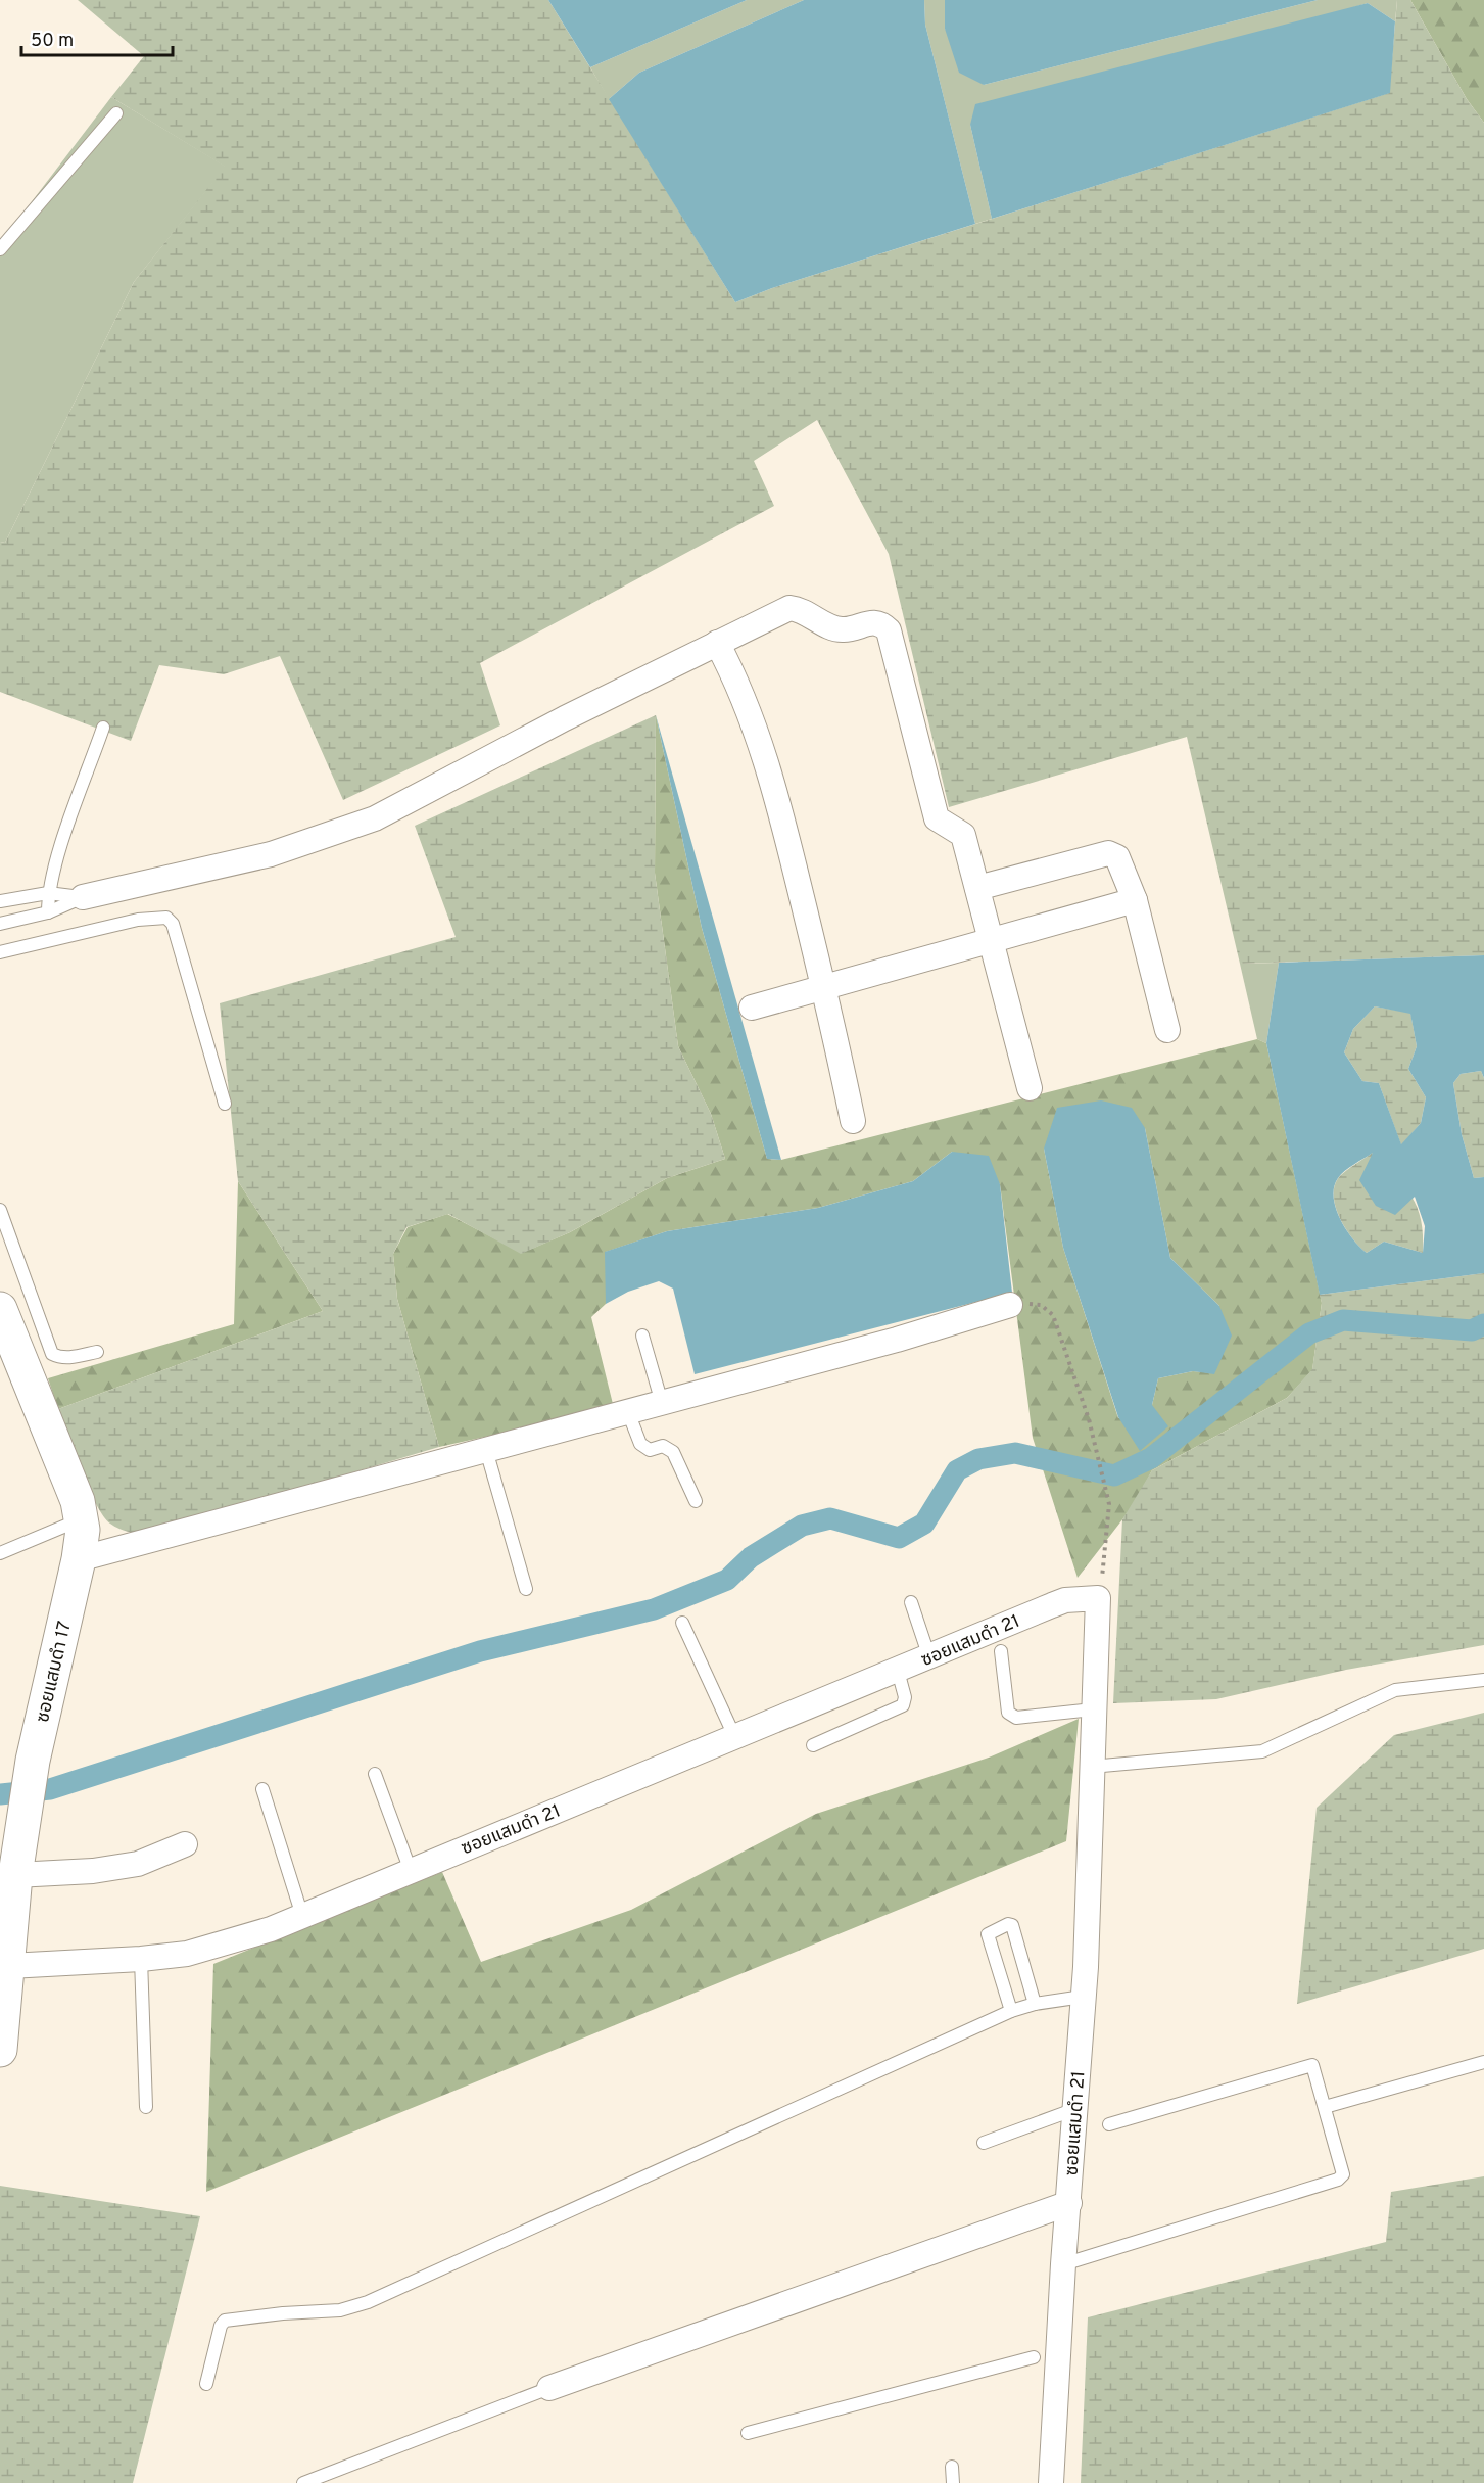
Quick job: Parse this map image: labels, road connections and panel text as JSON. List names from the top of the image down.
{
  "streets": {
    "street": ["ซอยแสมดำ 21", "ซอยแสมดำ 17"]
  },
  "crossings": [
    ["ซอยแสมดำ 21", "ซอยแสมดำ 17"]
  ],
  "scale_bar": "50 m"
}
